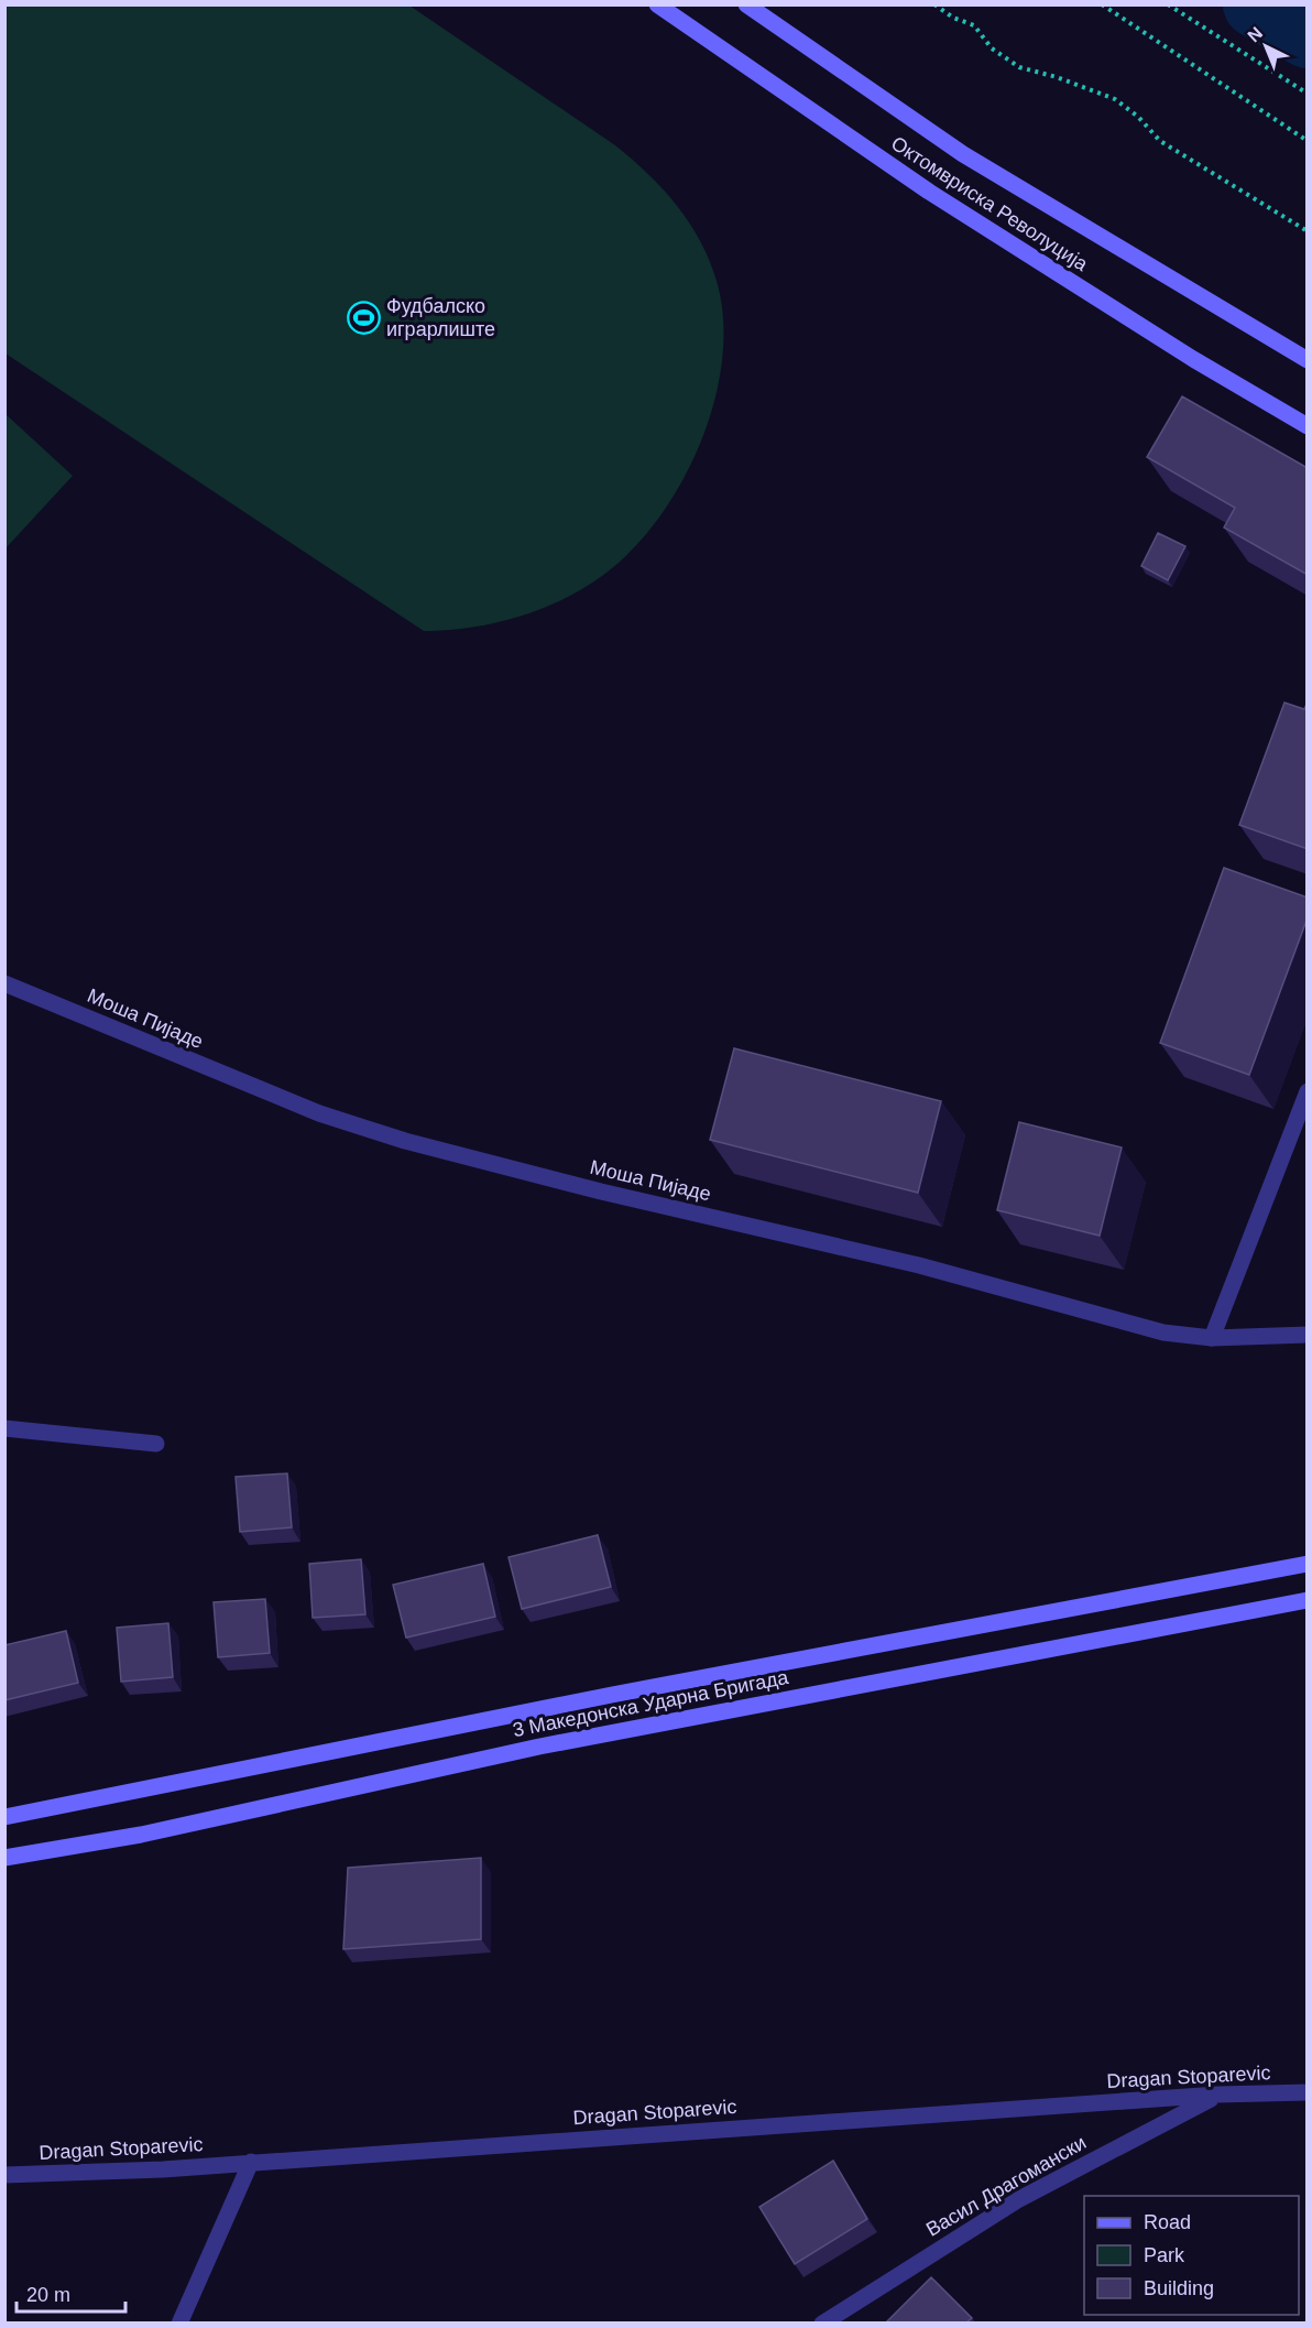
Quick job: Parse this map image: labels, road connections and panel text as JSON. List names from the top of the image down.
{
  "streets": {
    "street": [
      "Октомвриска Револуција",
      "Моша Пијаде",
      "3 Македонска Ударна Бригада",
      "Dragan Stoparevic",
      "Васил Драгомански"
    ]
  },
  "crossings": [
    ["Dragan Stoparevic", "Васил Драгомански"]
  ],
  "places": {
    "sports": ["Фудбалскo играрлиште"]
  },
  "legend": ["Road", "Park", "Building"],
  "scale_bar": "20 m",
  "north": "top left"
}
